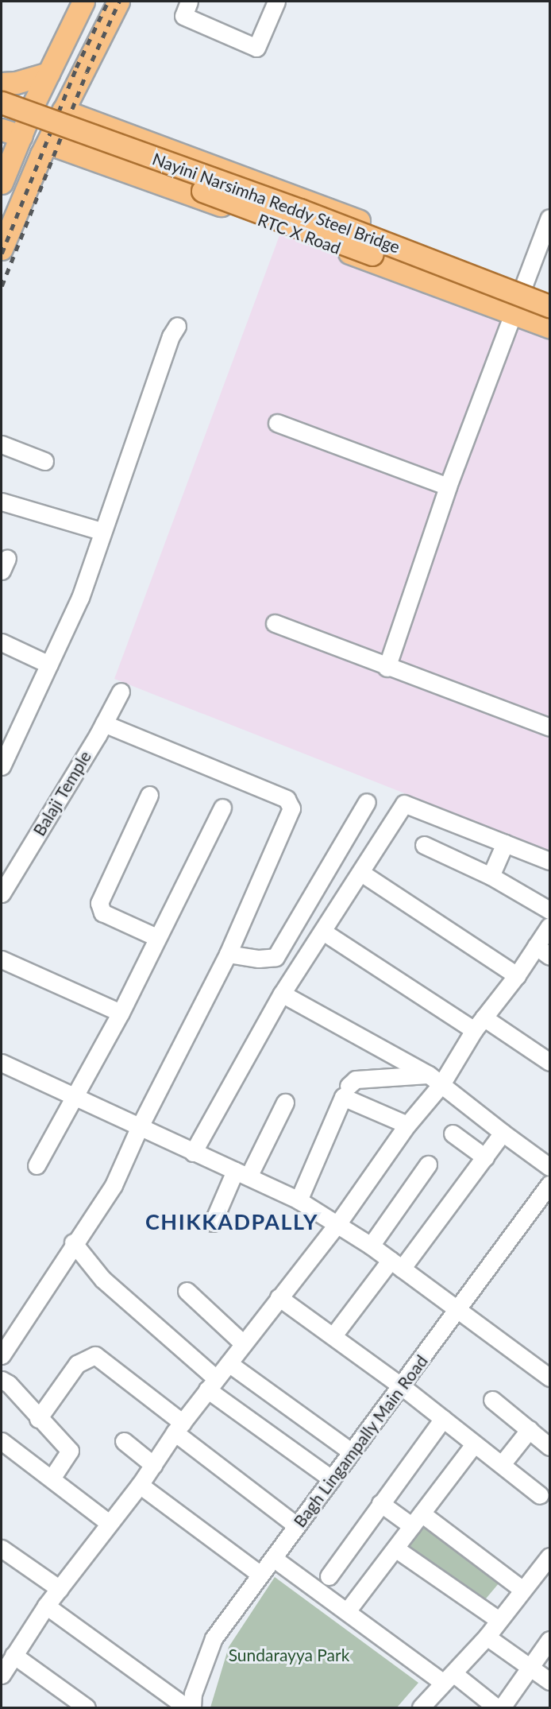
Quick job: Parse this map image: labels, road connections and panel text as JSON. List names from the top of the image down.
{
  "streets": {
    "main road": ["Nayini Narsimha Reddy Steel Bridge", "RTC X Road"],
    "street": ["Balaji Temple", "Bagh Lingampally Main Road"]
  },
  "districts": ["CHIKKADPALLY"],
  "parks": ["Sundarayya Park"]
}
